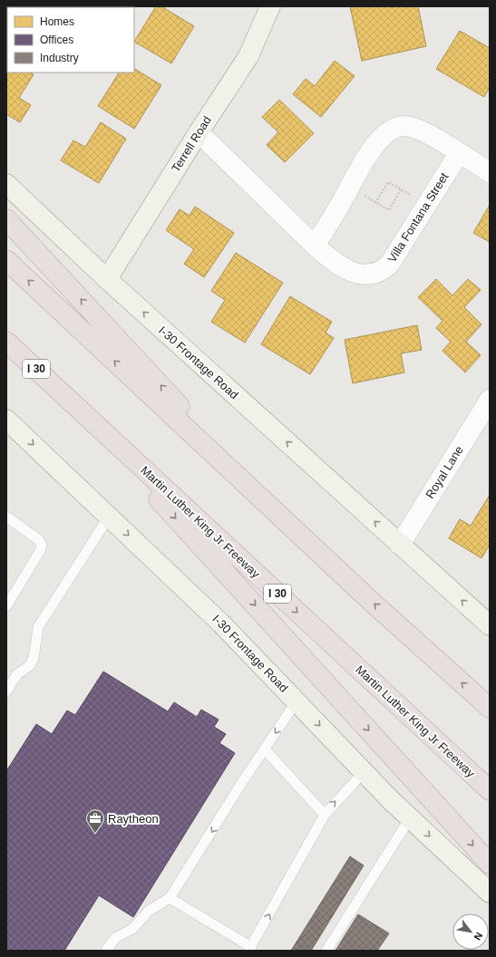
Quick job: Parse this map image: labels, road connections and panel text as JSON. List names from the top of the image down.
{
  "streets": {
    "highway": ["I 30", "Martin Luther King Jr Freeway"],
    "main road": ["Terrell Road", "I-30 Frontage Road"],
    "street": ["Villa Fontana Street", "Royal Lane"]
  },
  "crossings": [
    ["Terrell Road", "Villa Fontana Street"],
    ["Terrell Road", "I-30 Frontage Road"],
    ["I-30 Frontage Road", "Royal Lane"]
  ],
  "places": {
    "office": ["Raytheon"]
  },
  "legend": ["Homes", "Offices", "Industry"],
  "north": "bottom right"
}
